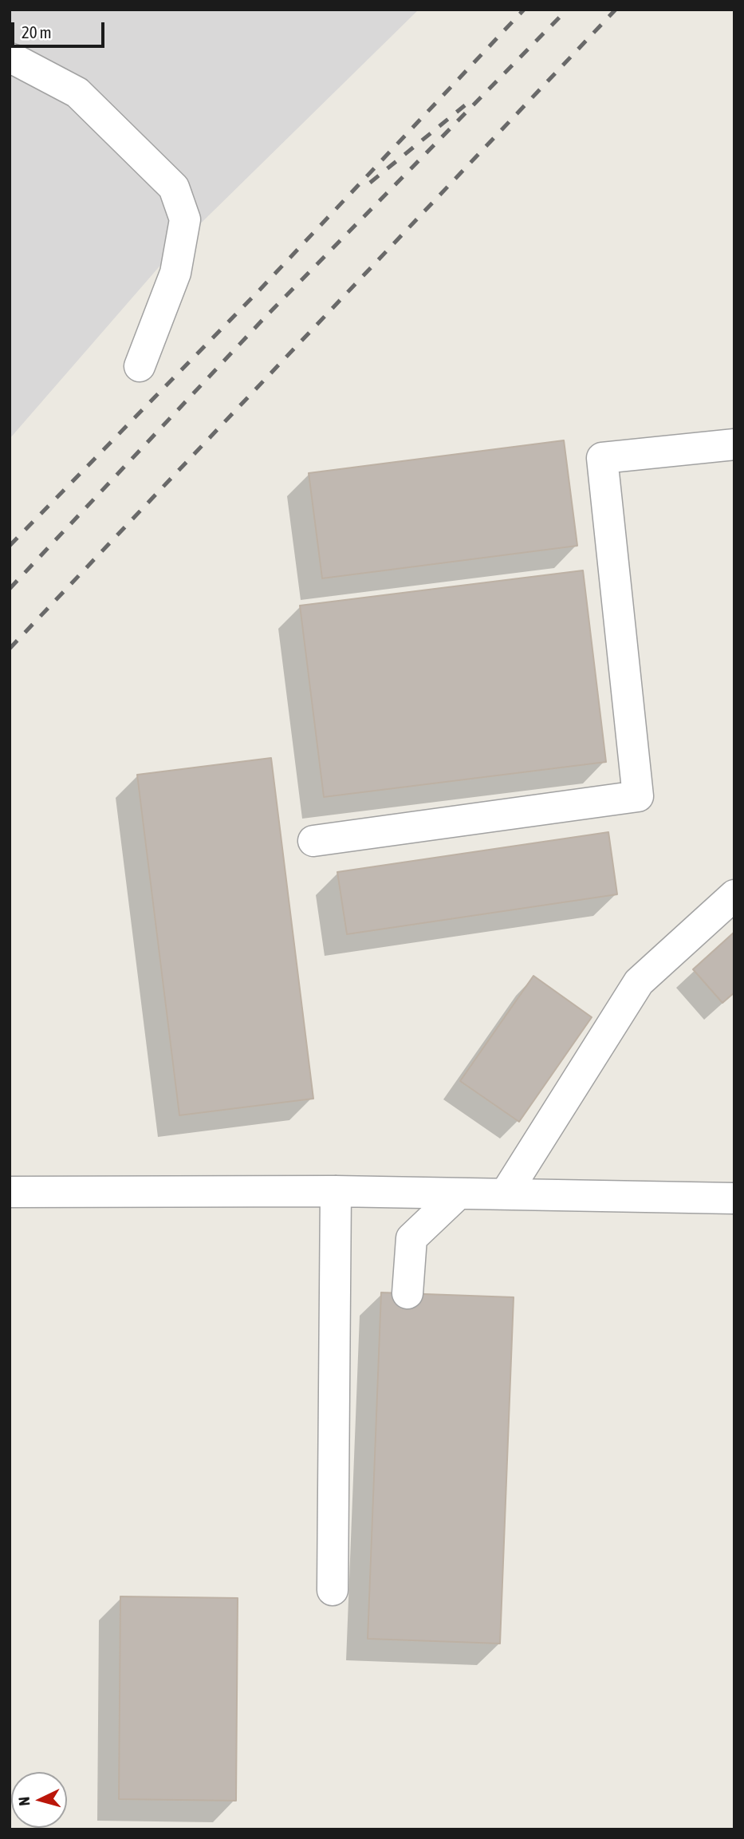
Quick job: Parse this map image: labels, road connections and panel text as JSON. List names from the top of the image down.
{
  "scale_bar": "20 m",
  "north": "left"
}
